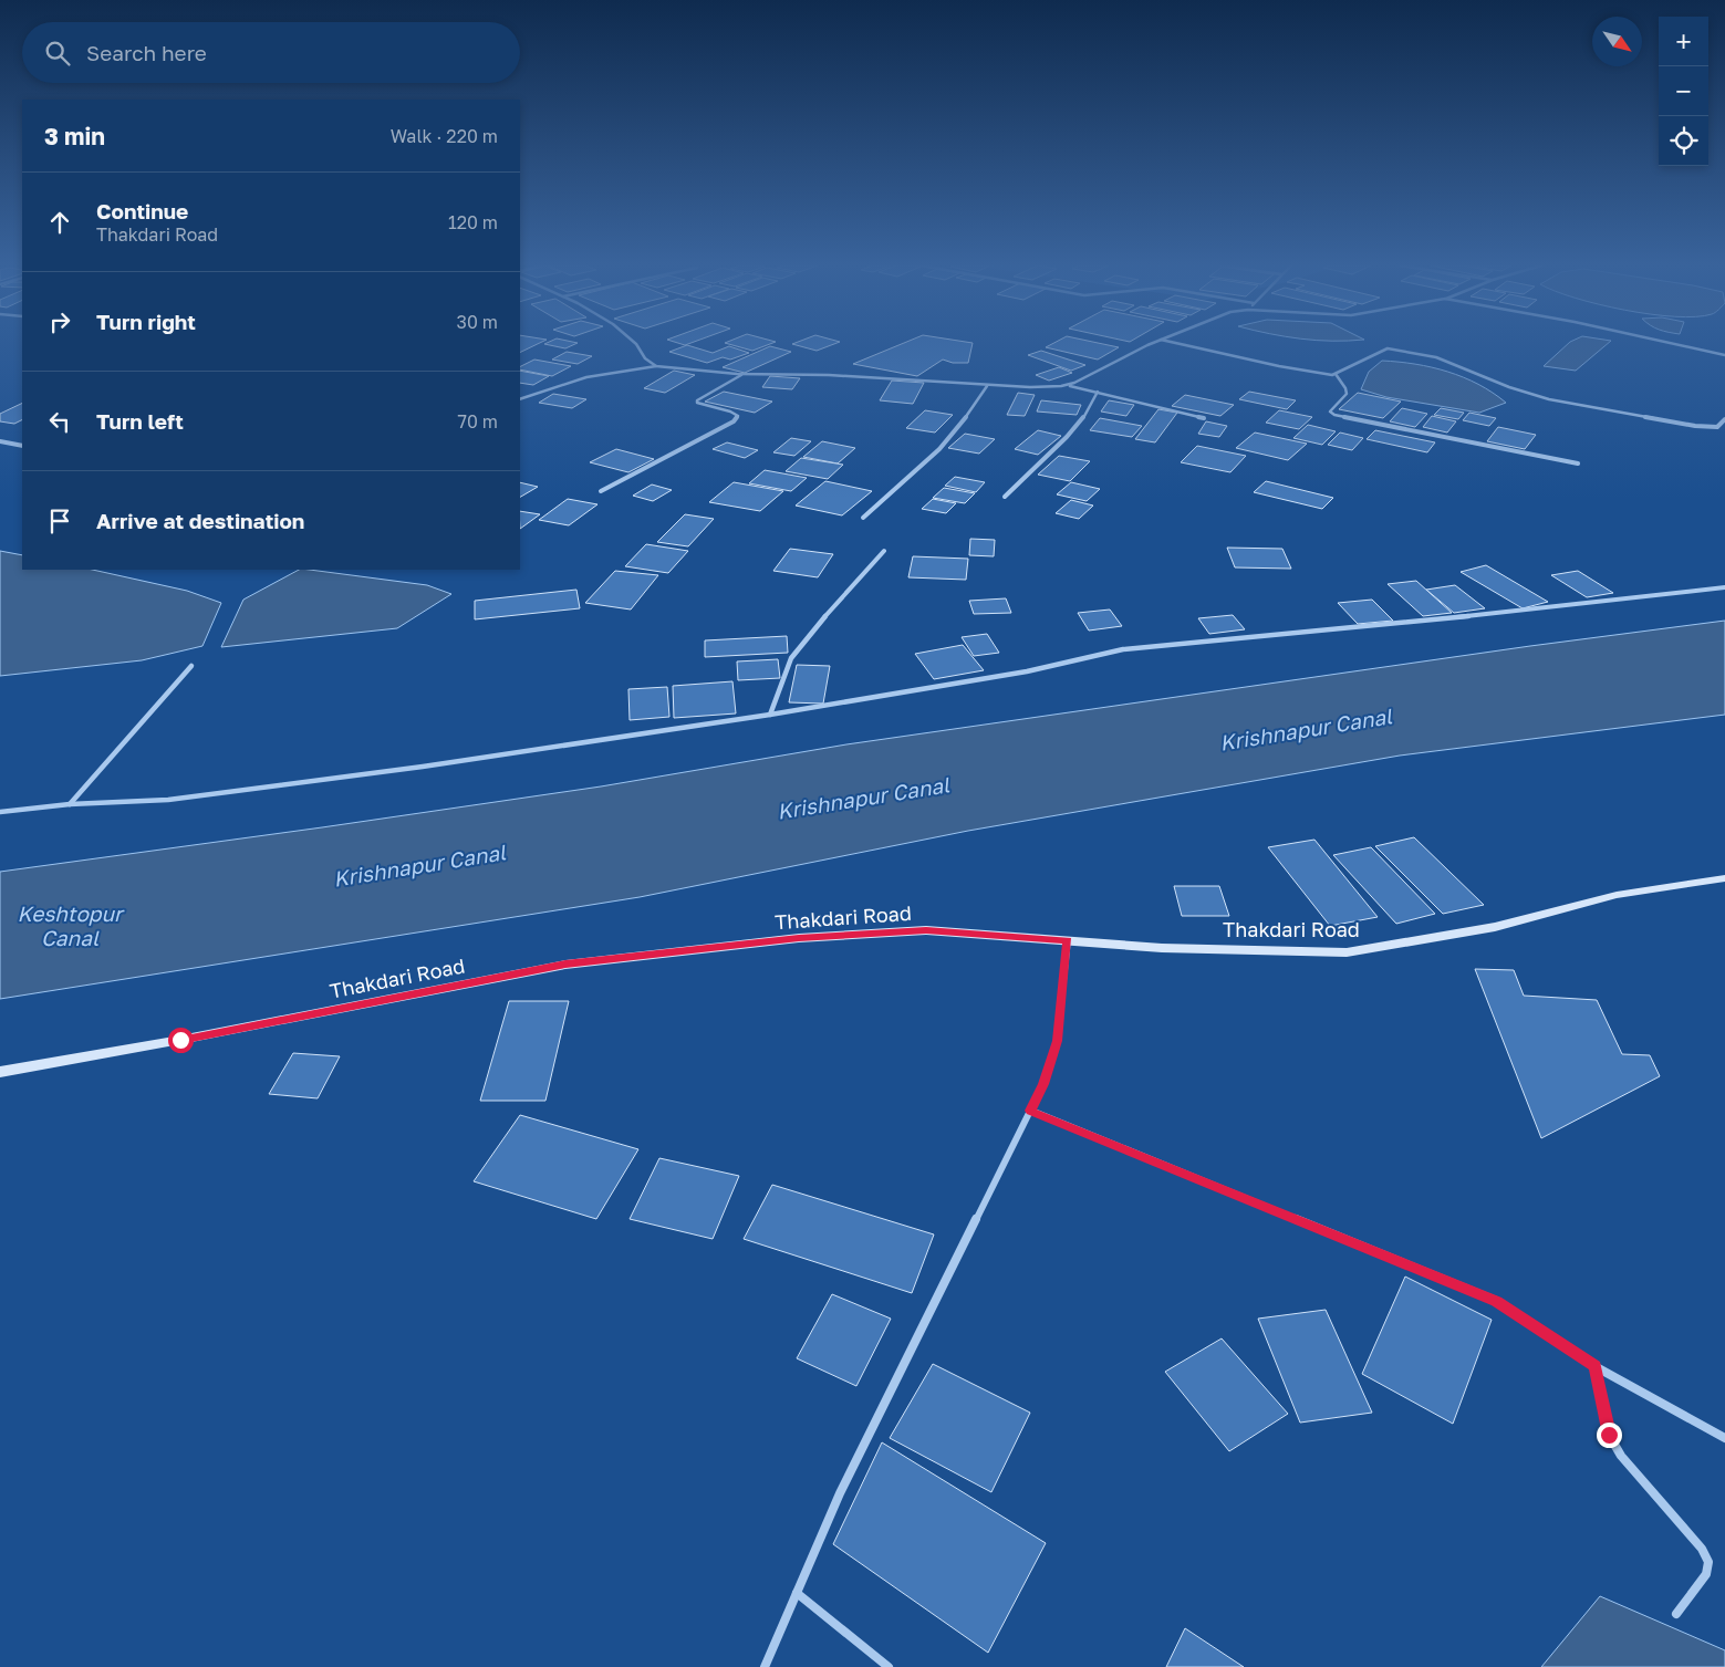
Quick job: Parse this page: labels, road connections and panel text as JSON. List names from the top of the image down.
{
  "streets": {
    "street": ["Thakdari Road"]
  },
  "water": ["Krishnapur Canal", "Keshtopur Canal"],
  "north": "bottom right",
  "page": {
    "map_buttons": ["+", "−"],
    "search": "Search here",
    "heading": ["3 min", "Walk · 220 m"],
    "list": [
      ["Continue", "Thakdari Road", "120 m"],
      ["Turn right", "30 m"],
      ["Turn left", "70 m"],
      "Arrive at destination"
    ]
  }
}
